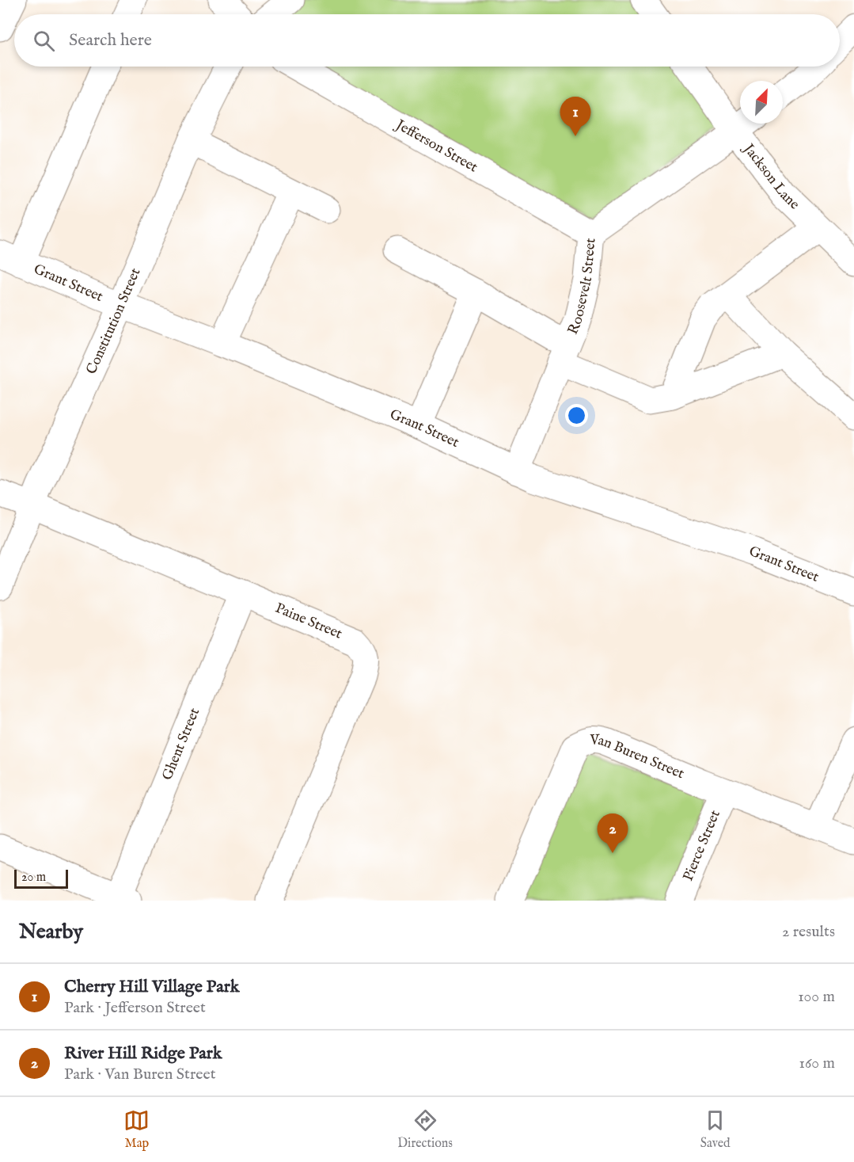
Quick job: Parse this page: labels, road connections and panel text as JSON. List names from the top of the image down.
{
  "streets": {
    "street": [
      "Jefferson Street",
      "Jackson Lane",
      "Grant Street",
      "Roosevelt Street",
      "Constitution Street",
      "Paine Street",
      "Ghent Street",
      "Van Buren Street",
      "Pierce Street"
    ]
  },
  "crossings": [
    ["Jefferson Street", "Roosevelt Street"],
    ["Jackson Lane", "Roosevelt Street"],
    ["Grant Street", "Roosevelt Street"],
    ["Grant Street", "Constitution Street"],
    ["Constitution Street", "Paine Street"],
    ["Paine Street", "Ghent Street"],
    ["Van Buren Street", "Pierce Street"]
  ],
  "scale_bar": "20 m",
  "north": "top right",
  "page": {
    "search": "Search here",
    "pins": ["1", "2"],
    "scale": "20 m",
    "heading": ["Nearby", "2 results"],
    "list": [
      {
        "mark": "1",
        "name": "Cherry Hill Village Park",
        "note": "Park · Jefferson Street",
        "value": "100 m"
      },
      {
        "mark": "2",
        "name": "River Hill Ridge Park",
        "note": "Park · Van Buren Street",
        "value": "160 m"
      }
    ],
    "nav": ["Map", "Directions", "Saved"]
  }
}
